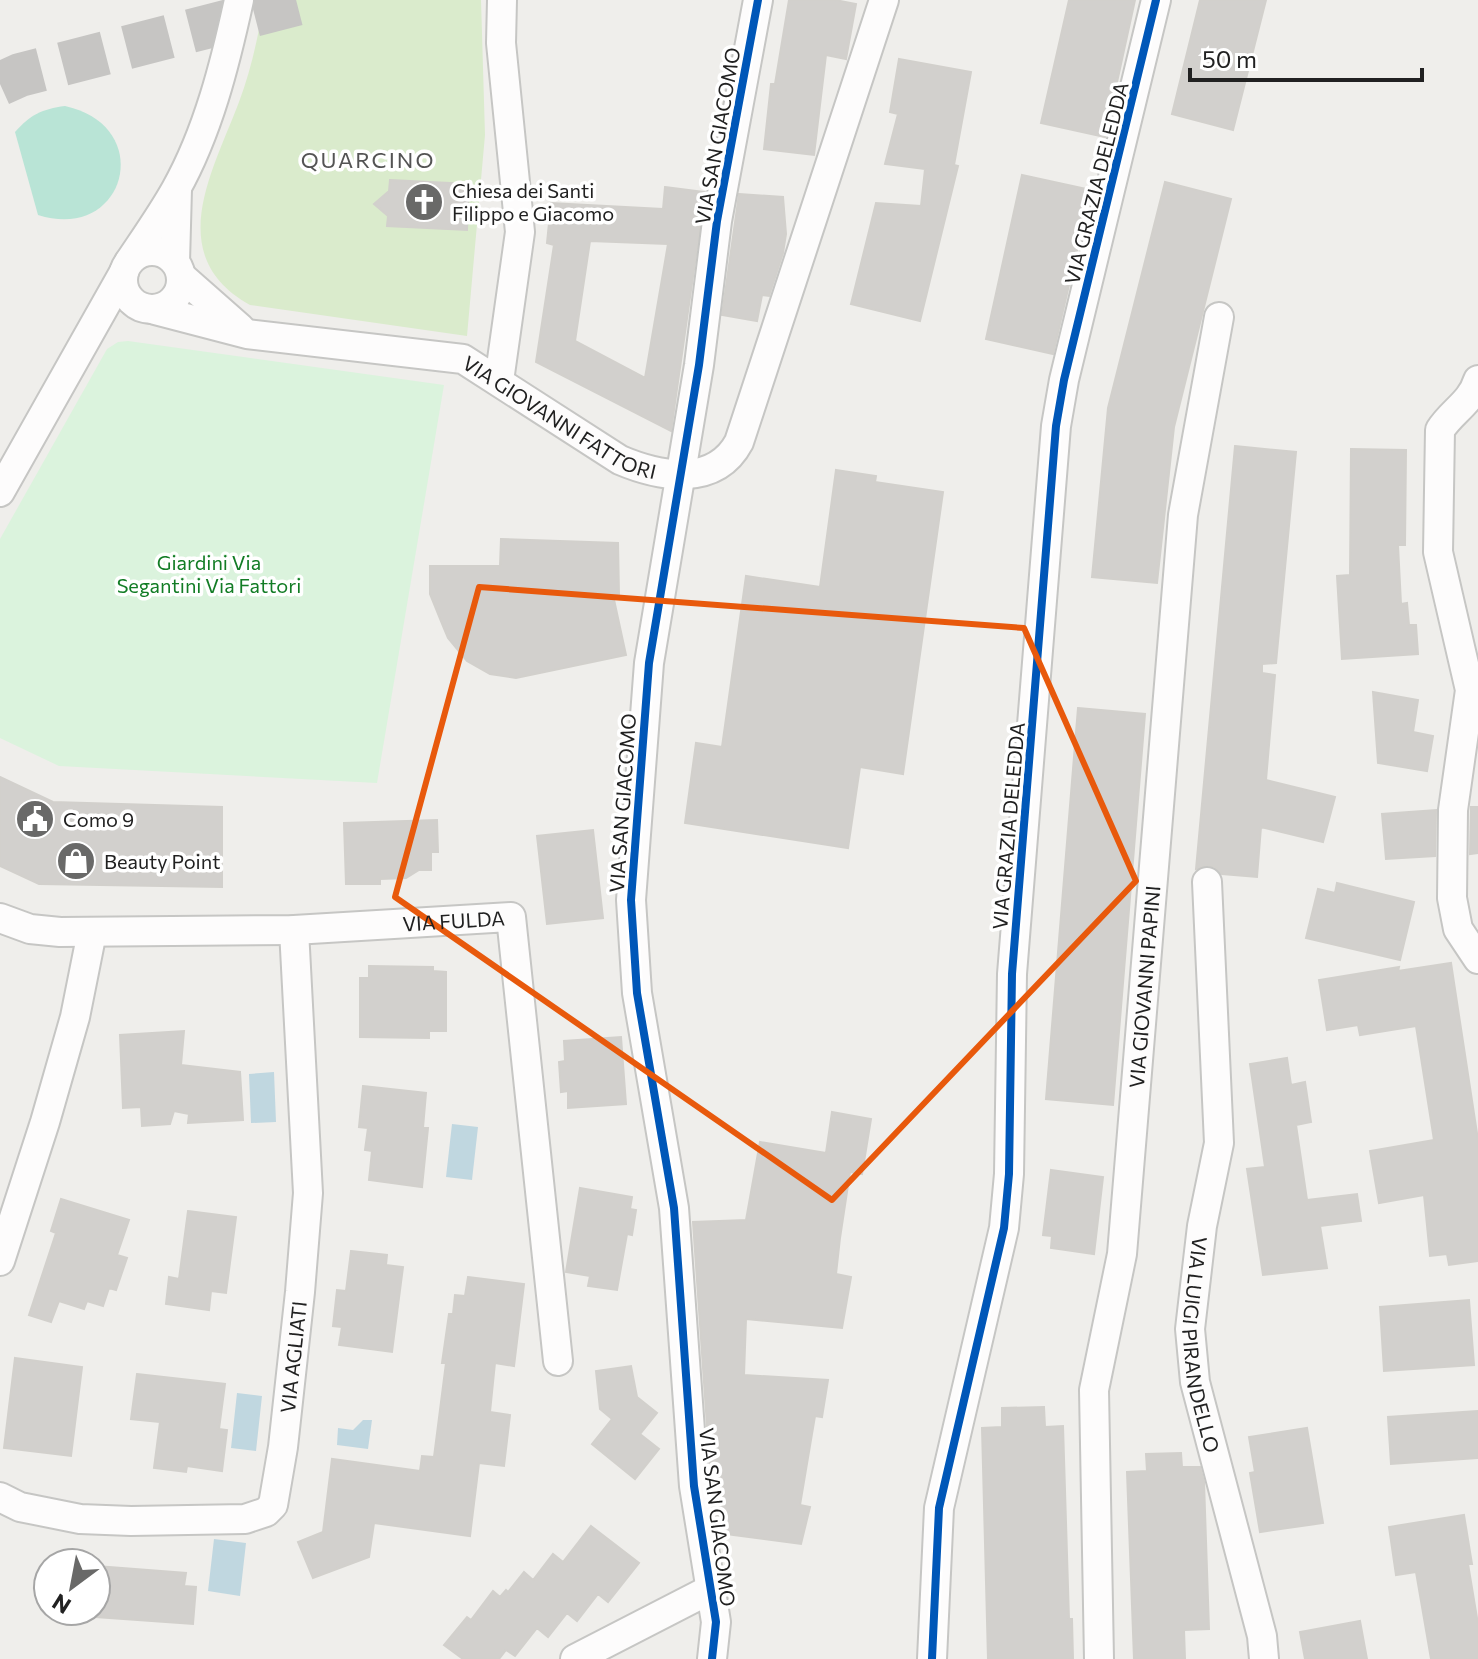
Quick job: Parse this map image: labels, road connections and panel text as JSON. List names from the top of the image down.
{
  "streets": {
    "street": [
      "VIA SAN GIACOMO",
      "VIA GRAZIA DELEDDA",
      "VIA GIOVANNI FATTORI",
      "VIA FULDA",
      "VIA GIOVANNI PAPINI",
      "VIA LUIGI PIRANDELLO",
      "VIA AGLIATI"
    ]
  },
  "crossings": [
    ["VIA SAN GIACOMO", "VIA GIOVANNI FATTORI"],
    ["VIA FULDA", "VIA AGLIATI"]
  ],
  "districts": ["QUARCINO"],
  "parks": ["Giardini Via Segantini Via Fattori"],
  "places": {
    "church": ["Chiesa dei Santi Filippo e Giacomo"],
    "public building": ["Como 9"],
    "shop": ["Beauty Point"]
  },
  "scale_bar": "50 m",
  "north": "bottom left"
}
